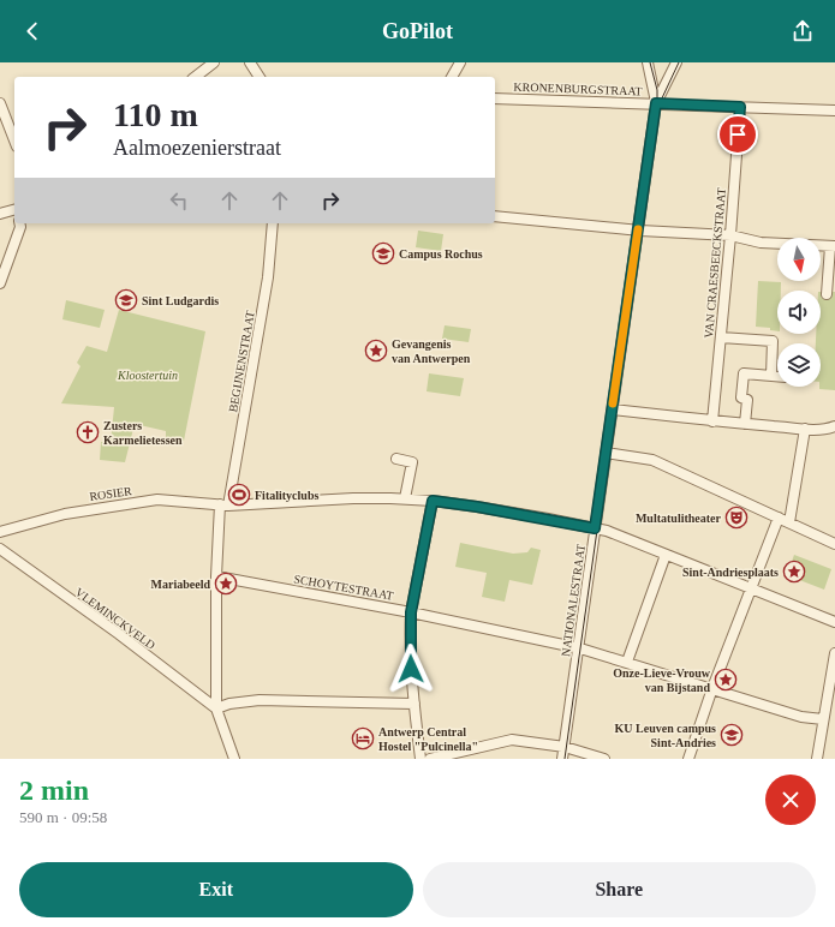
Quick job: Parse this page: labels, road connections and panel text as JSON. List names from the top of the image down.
{
  "streets": {
    "street": [
      "KRONENBURGSTRAAT",
      "VAN CRAESBEECKSTRAAT",
      "BEGIJNENSTRAAT",
      "ROSIER",
      "SCHOYTESTRAAT",
      "NATIONALESTRAAT",
      "VLEMINCKVELD"
    ]
  },
  "crossings": [
    ["KRONENBURGSTRAAT", "VAN CRAESBEECKSTRAAT"],
    ["KRONENBURGSTRAAT", "NATIONALESTRAAT"],
    ["BEGIJNENSTRAAT", "ROSIER"],
    ["BEGIJNENSTRAAT", "SCHOYTESTRAAT"],
    ["BEGIJNENSTRAAT", "VLEMINCKVELD"],
    ["ROSIER", "NATIONALESTRAAT"],
    ["SCHOYTESTRAAT", "NATIONALESTRAAT"]
  ],
  "parks": ["Kloostertuin"],
  "places": {
    "school or university": ["Campus Rochus", "Sint Ludgardis", "KU Leuven campus Sint-Andries"],
    "place": [
      "Gevangenis van Antwerpen",
      "Sint-Andriesplaats",
      "Mariabeeld",
      "Onze-Lieve-Vrouw van Bijstand"
    ],
    "church": ["Zusters Karmelietessen"],
    "sports": ["Fitalityclubs"],
    "theatre": ["Multatulitheater"],
    "hotel": ["Antwerp Central Hostel \"Pulcinella\""]
  },
  "north": "bottom",
  "page": {
    "header": "GoPilot",
    "turn": ["110 m", "Aalmoezenierstraat"],
    "heading": ["2 min", "590 m · 09:58"],
    "buttons": ["Exit", "Share"]
  }
}
